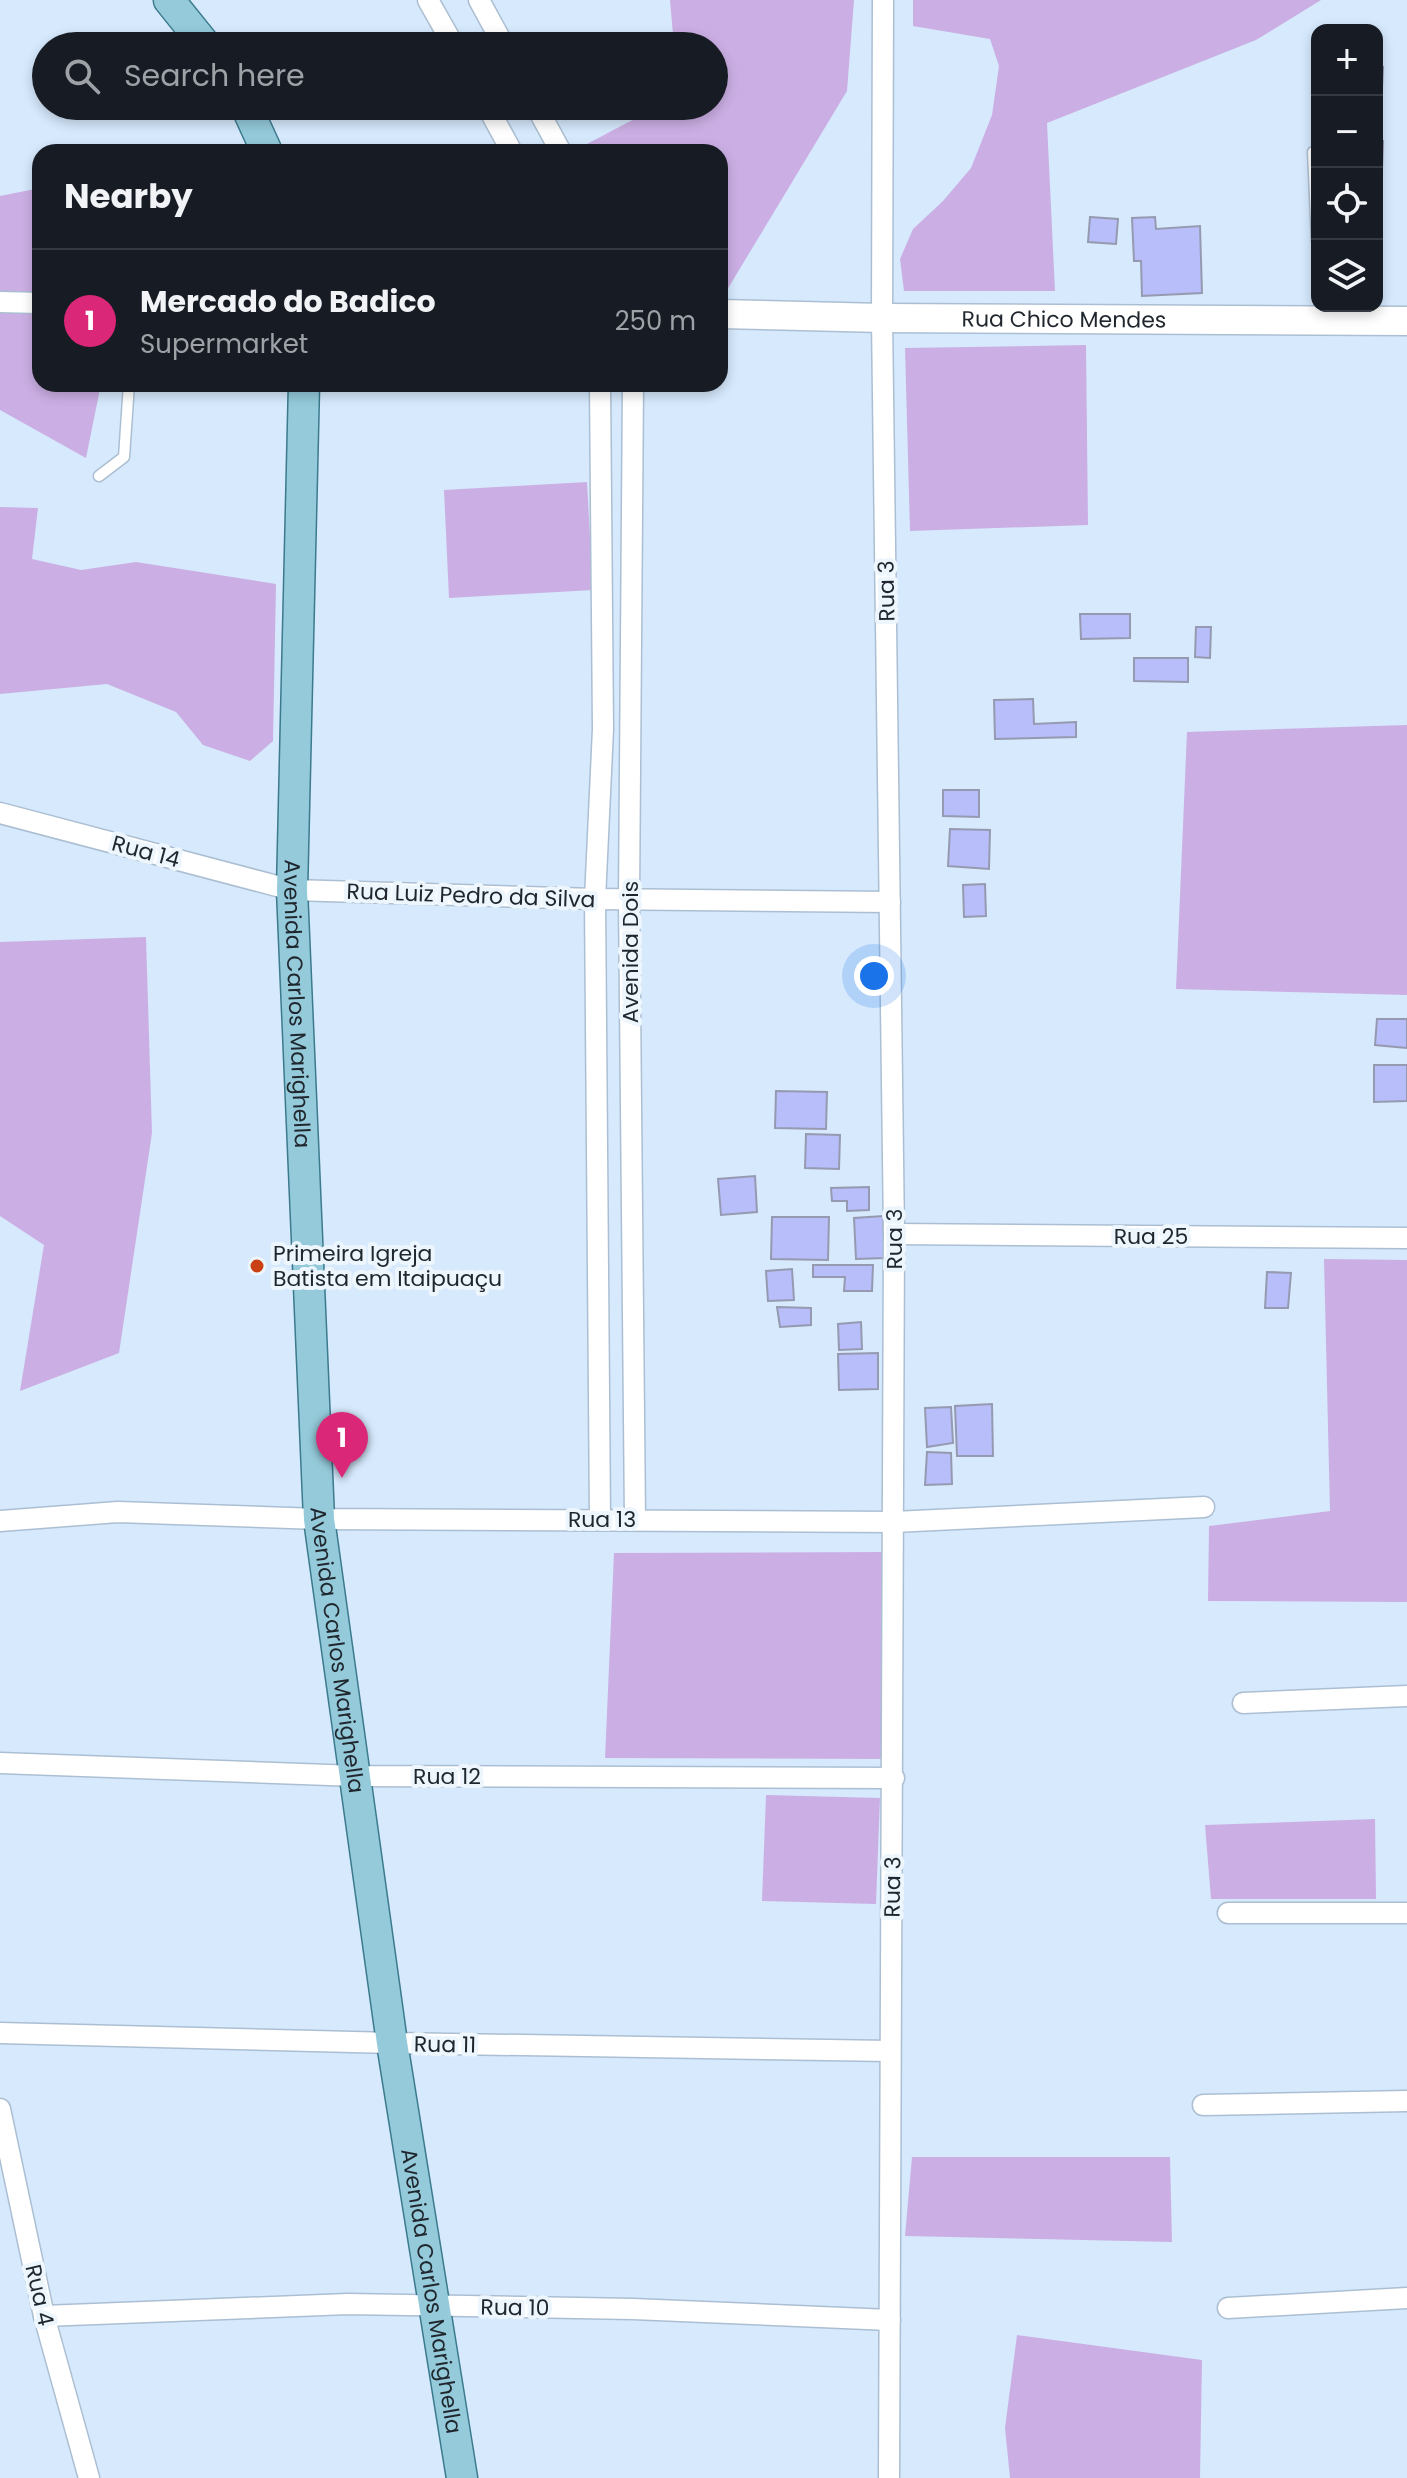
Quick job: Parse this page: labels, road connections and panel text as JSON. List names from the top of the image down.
{
  "streets": {
    "main road": ["Rua Chico Mendes", "Avenida Carlos Marighella"],
    "street": [
      "Rua 3",
      "Rua 14",
      "Rua Luiz Pedro da Silva",
      "Avenida Dois",
      "Rua 25",
      "Rua 13",
      "Rua 12",
      "Rua 11",
      "Rua 4",
      "Rua 10"
    ]
  },
  "crossings": [
    ["Rua Chico Mendes", "Rua 3"],
    ["Rua 3", "Rua Luiz Pedro da Silva"],
    ["Rua 3", "Rua 25"],
    ["Rua 3", "Rua 13"],
    ["Rua 3", "Rua 12"],
    ["Rua 3", "Rua 11"],
    ["Rua 3", "Rua 10"],
    ["Rua 14", "Rua Luiz Pedro da Silva"],
    ["Rua 14", "Avenida Carlos Marighella"],
    ["Rua Luiz Pedro da Silva", "Avenida Dois"],
    ["Rua Luiz Pedro da Silva", "Avenida Carlos Marighella"],
    ["Avenida Dois", "Rua 13"],
    ["Avenida Carlos Marighella", "Rua 13"],
    ["Avenida Carlos Marighella", "Rua 12"],
    ["Avenida Carlos Marighella", "Rua 11"],
    ["Avenida Carlos Marighella", "Rua 10"],
    ["Rua 4", "Rua 10"]
  ],
  "places": ["Primeira Igreja Batista em Itaipuaçu"],
  "page": {
    "map_buttons": ["+", "−"],
    "search": "Search here",
    "heading": "Nearby",
    "list": [
      {
        "mark": "1",
        "name": "Mercado do Badico",
        "note": "Supermarket",
        "value": "250 m"
      }
    ],
    "pins": "1"
  }
}
